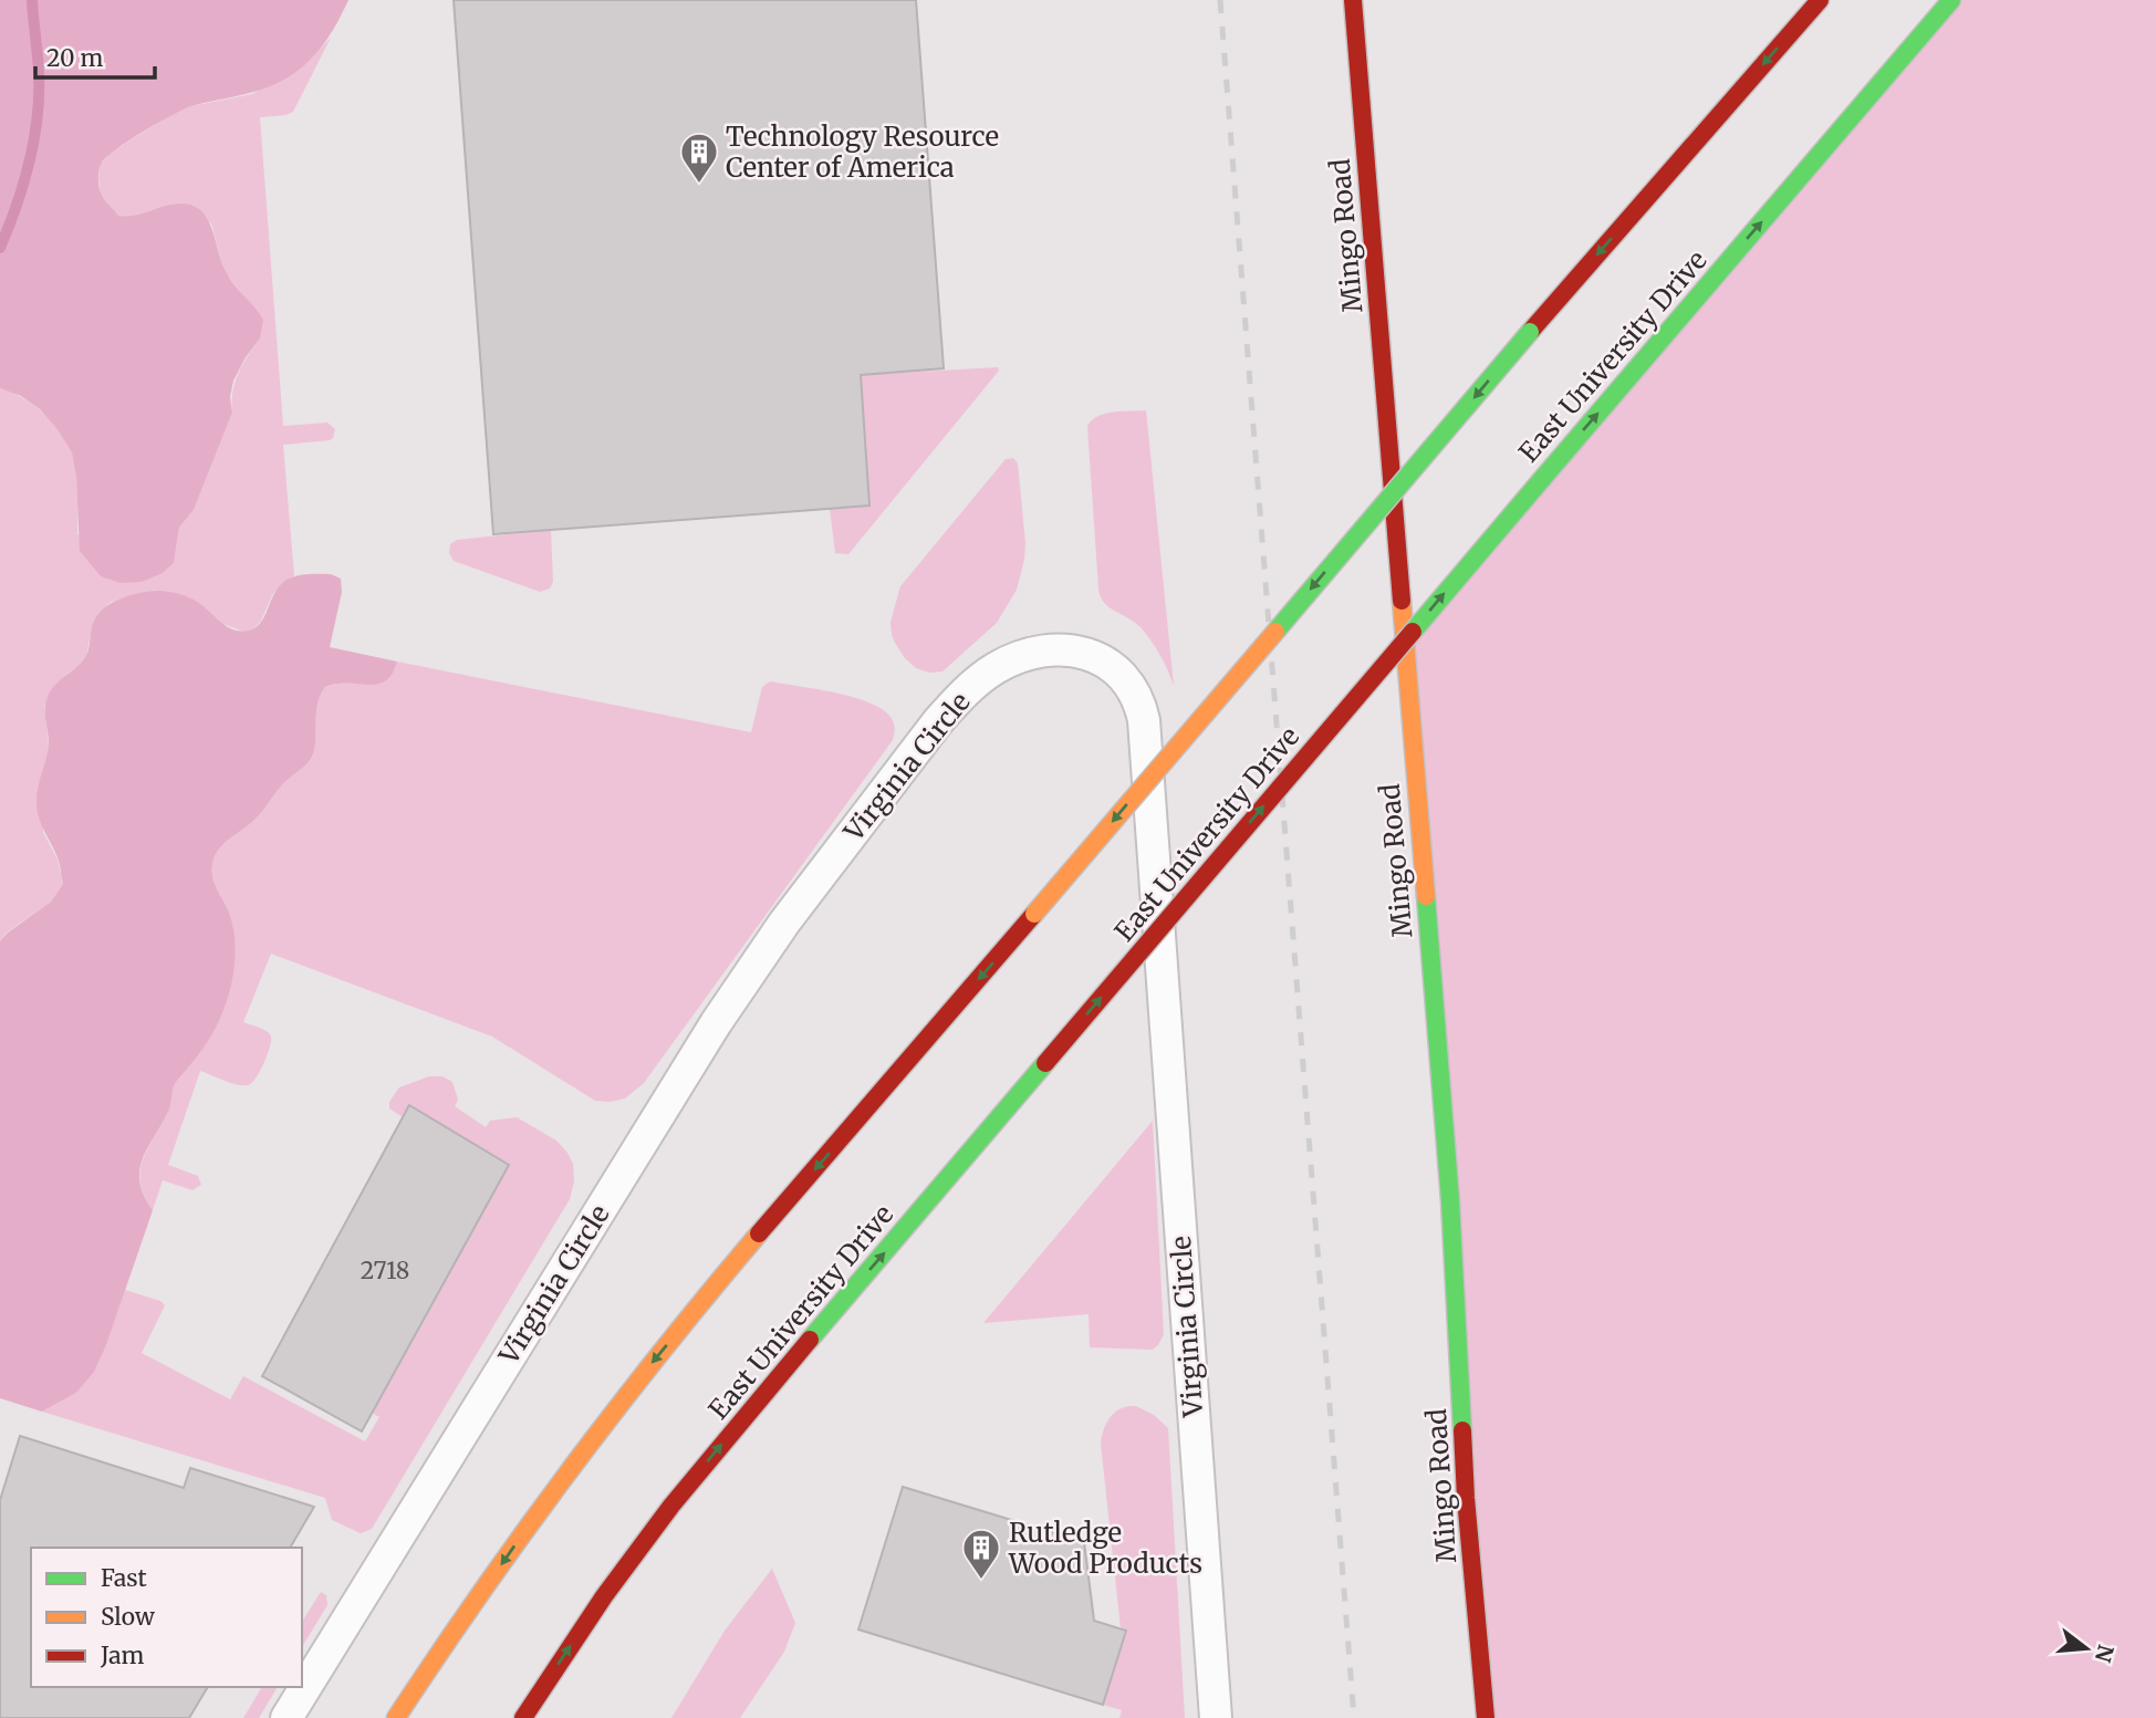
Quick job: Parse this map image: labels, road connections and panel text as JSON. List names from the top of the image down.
{
  "streets": {
    "main road": ["Mingo Road", "East University Drive"],
    "street": ["Virginia Circle"]
  },
  "places": {
    "building": ["Technology Resource Center of America", "Rutledge Wood Products"]
  },
  "house_numbers": ["2718"],
  "legend": ["Fast", "Slow", "Jam"],
  "scale_bar": "20 m",
  "north": "right"
}
